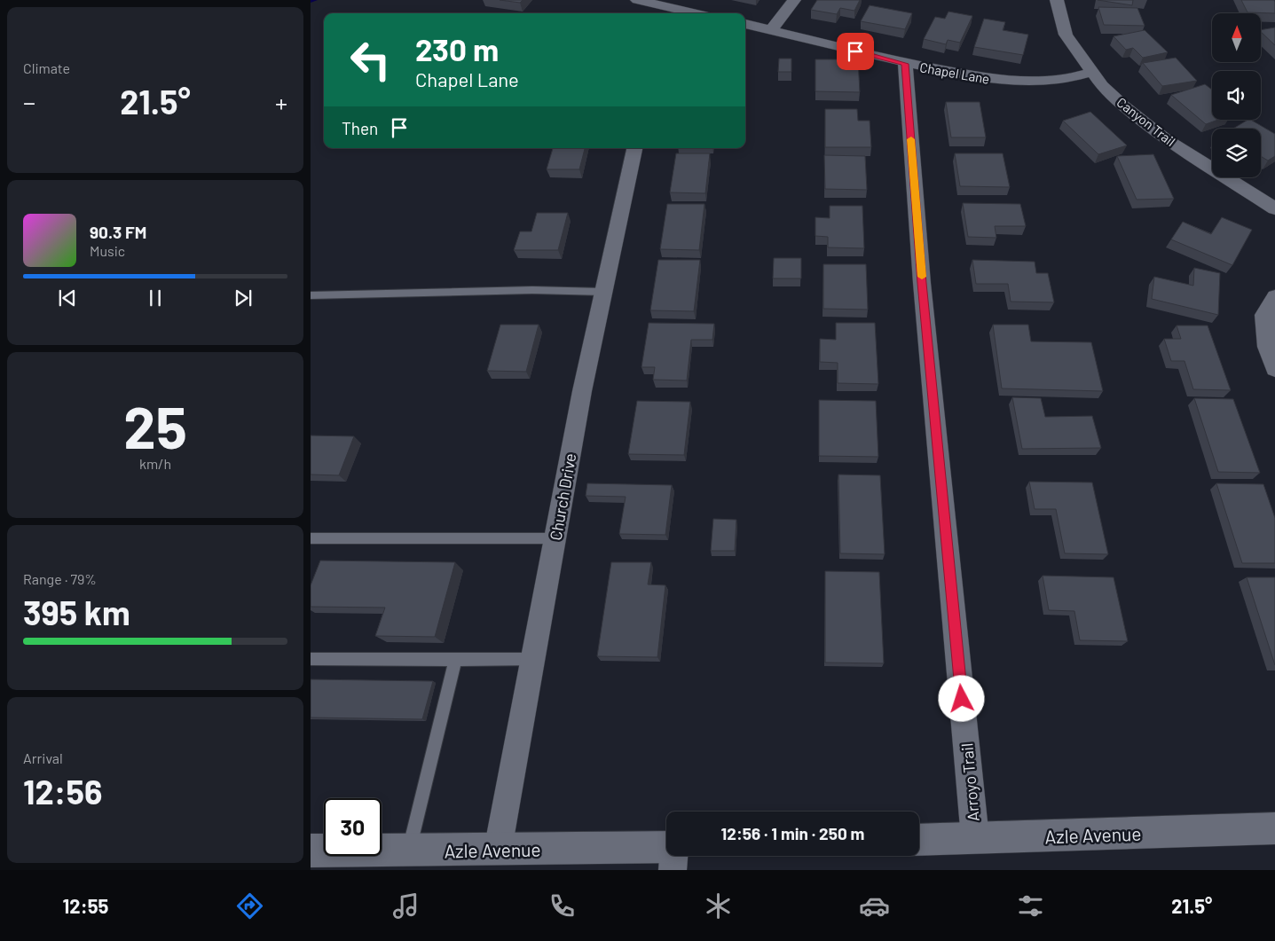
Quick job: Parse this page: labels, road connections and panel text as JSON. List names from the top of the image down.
{
  "streets": {
    "main road": ["Azle Avenue"],
    "street": [
      "Chapel Lane",
      "Canyon Trail",
      "Church Drive",
      "Arroyo Trail"
    ]
  },
  "crossings": [
    ["Chapel Lane", "Canyon Trail"],
    ["Chapel Lane", "Arroyo Trail"],
    ["Church Drive", "Azle Avenue"],
    ["Arroyo Trail", "Azle Avenue"]
  ],
  "north": "top",
  "page": {
    "tile": [
      "Climate",
      ["25", "km/h"],
      ["Range · 79%", "395 km"],
      ["Arrival", "12:56"]
    ],
    "turn": ["230 m", "Chapel Lane"],
    "heat": ["−", "21.5°", "+"],
    "then": "Then",
    "song": ["90.3 FM", "Music"],
    "limit": "30",
    "trip": "12:56 · 1 min · 250 m",
    "tabs": ["12:55", "21.5°"]
  }
}
